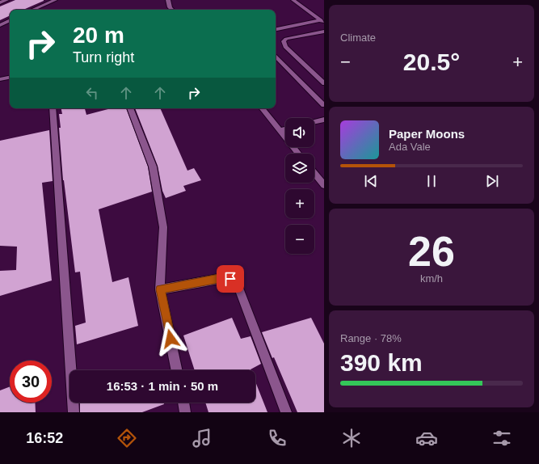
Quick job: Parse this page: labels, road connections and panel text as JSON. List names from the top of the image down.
{
  "page": {
    "tile": [
      "Climate",
      ["26", "km/h"],
      ["Range · 78%", "390 km"]
    ],
    "turn": ["20 m", "Turn right"],
    "heat": ["−", "20.5°", "+"],
    "map_buttons": ["+", "−"],
    "song": ["Paper Moons", "Ada Vale"],
    "limit": "30",
    "trip": "16:53 · 1 min · 50 m",
    "tabs": "16:52"
  }
}
